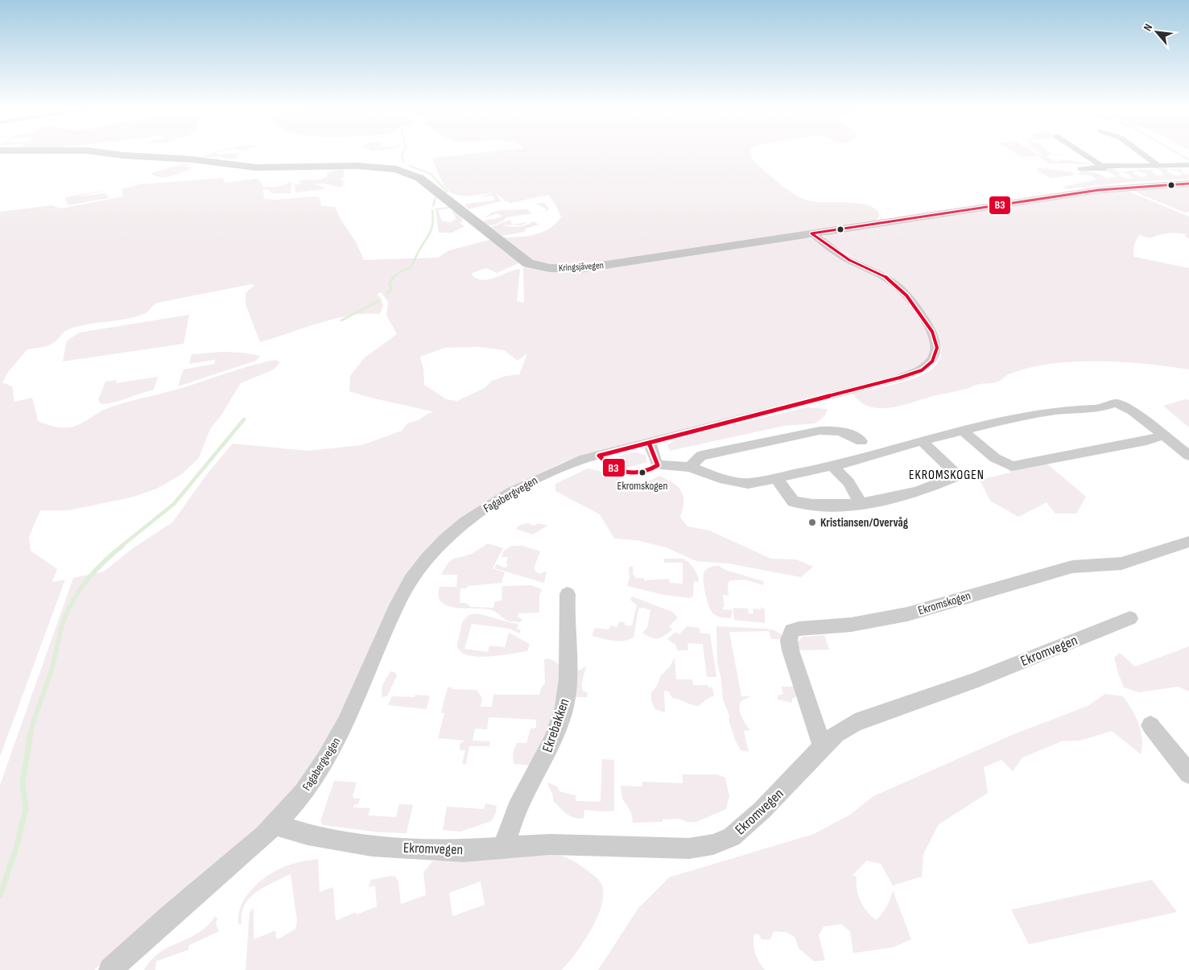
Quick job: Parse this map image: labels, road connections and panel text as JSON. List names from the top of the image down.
{
  "streets": {
    "street": [
      "Kringsjåvegen",
      "Fagabergvegen",
      "Ekromskogen",
      "Ekromvegen",
      "Ekrebakken"
    ]
  },
  "crossings": [
    ["Kringsjåvegen", "Fagabergvegen"],
    ["Fagabergvegen", "Ekromvegen"],
    ["Ekromskogen", "Ekromvegen"],
    ["Ekromvegen", "Ekrebakken"]
  ],
  "districts": ["EKROMSKOGEN"],
  "places": ["Ekromskogen", "Kristiansen/Overvåg"],
  "lines": ["transit line B3"],
  "north": "top left"
}
